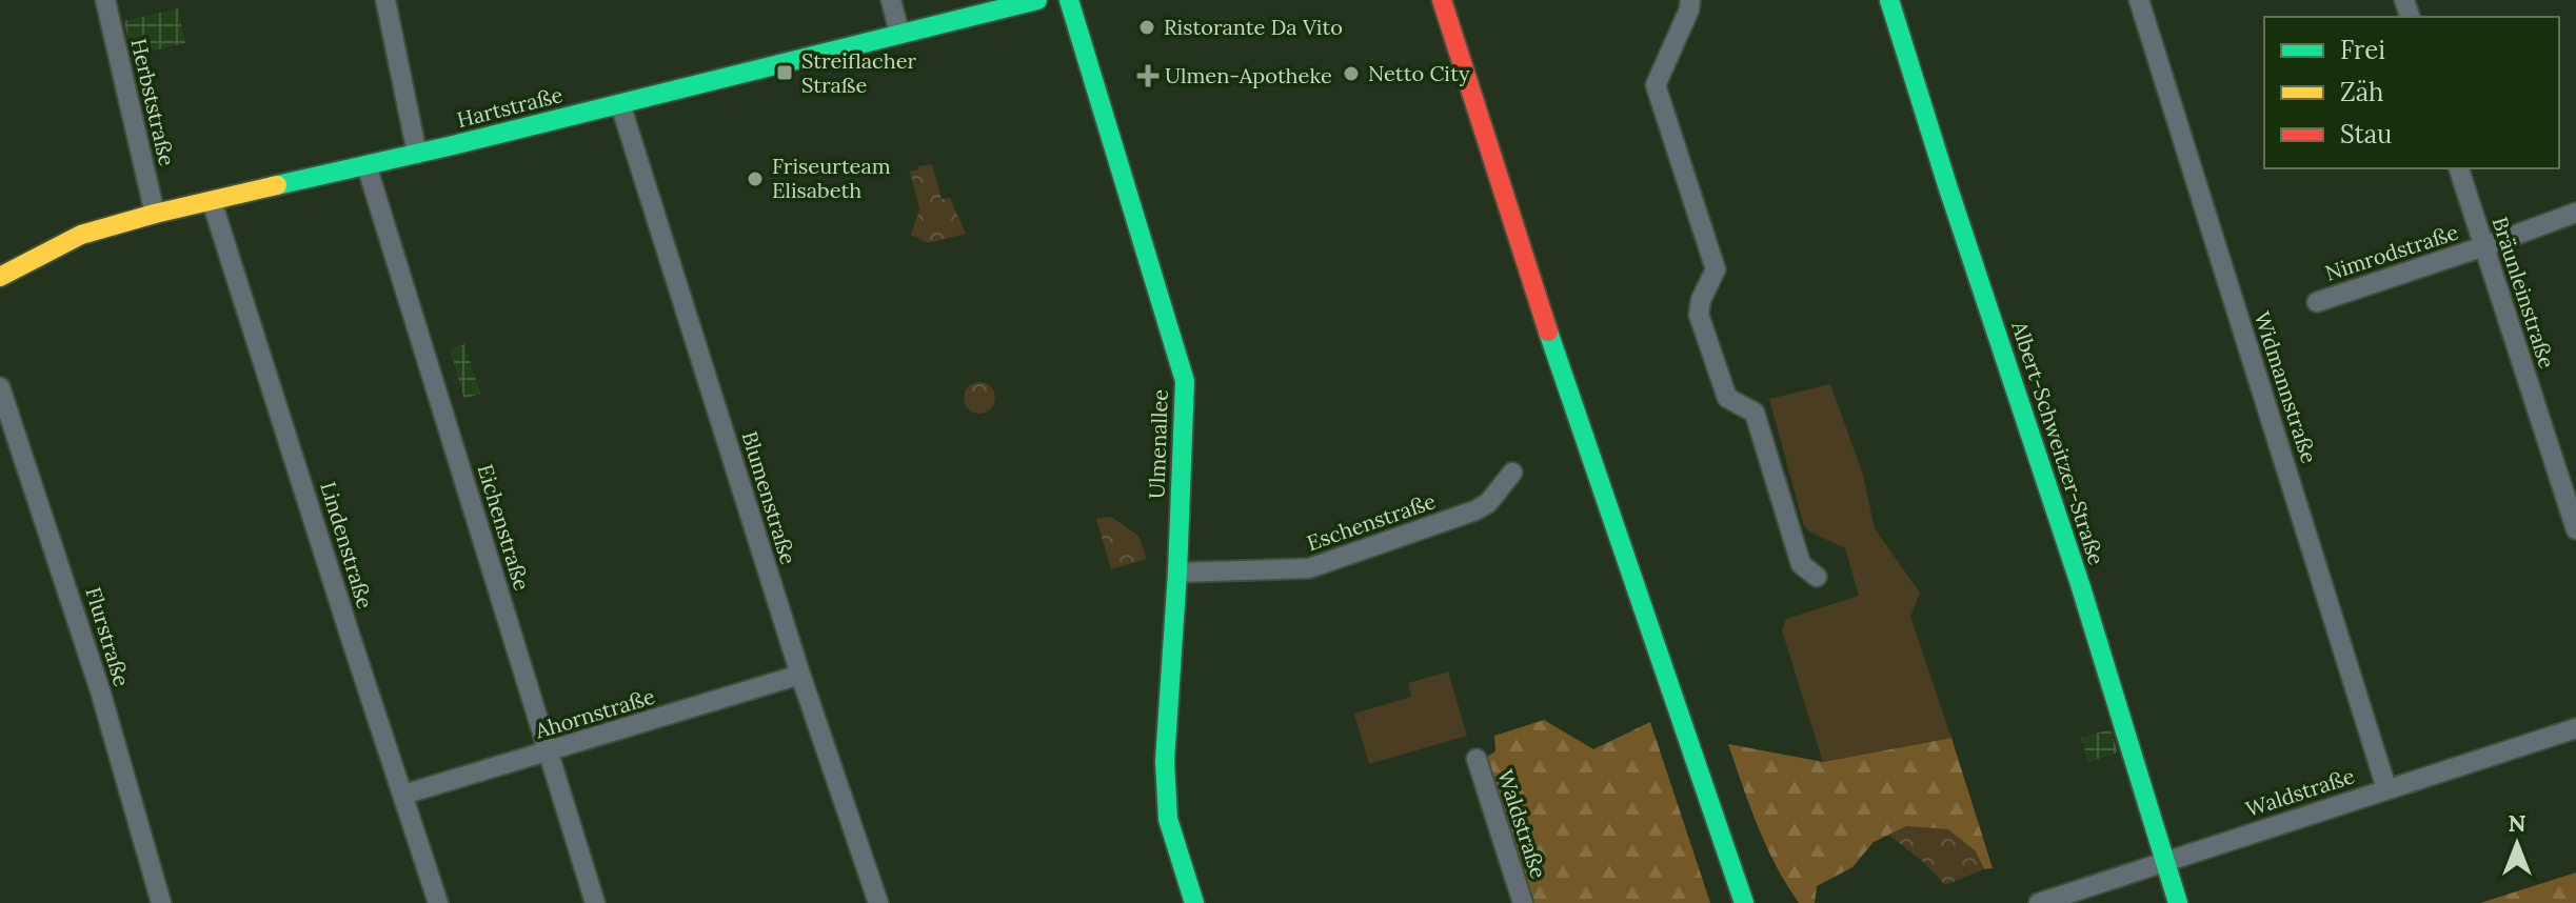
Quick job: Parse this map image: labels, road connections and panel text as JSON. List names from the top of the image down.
{
  "streets": {
    "street": [
      "Herbststraße",
      "Hartstraße",
      "Nimrodstraße",
      "Bräunleinstraße",
      "Widmannstraße",
      "Albert-Schweitzer-Straße",
      "Ulmenallee",
      "Blumenstraße",
      "Eschenstraße",
      "Eichenstraße",
      "Lindenstraße",
      "Flurstraße",
      "Ahornstraße",
      "Waldstraße"
    ]
  },
  "crossings": [
    ["Herbststraße", "Hartstraße"],
    ["Hartstraße", "Blumenstraße"],
    ["Hartstraße", "Eichenstraße"],
    ["Hartstraße", "Lindenstraße"],
    ["Nimrodstraße", "Bräunleinstraße"],
    ["Widmannstraße", "Waldstraße"],
    ["Albert-Schweitzer-Straße", "Waldstraße"],
    ["Ulmenallee", "Eschenstraße"],
    ["Blumenstraße", "Ahornstraße"],
    ["Eichenstraße", "Ahornstraße"],
    ["Lindenstraße", "Ahornstraße"]
  ],
  "places": {
    "other": ["Ristorante Da Vito", "Netto City", "Friseurteam Elisabeth"],
    "transit": ["Streiflacher Straße"],
    "health": ["Ulmen-Apotheke"]
  },
  "legend": ["Frei", "Zäh", "Stau"],
  "north": "top"
}
